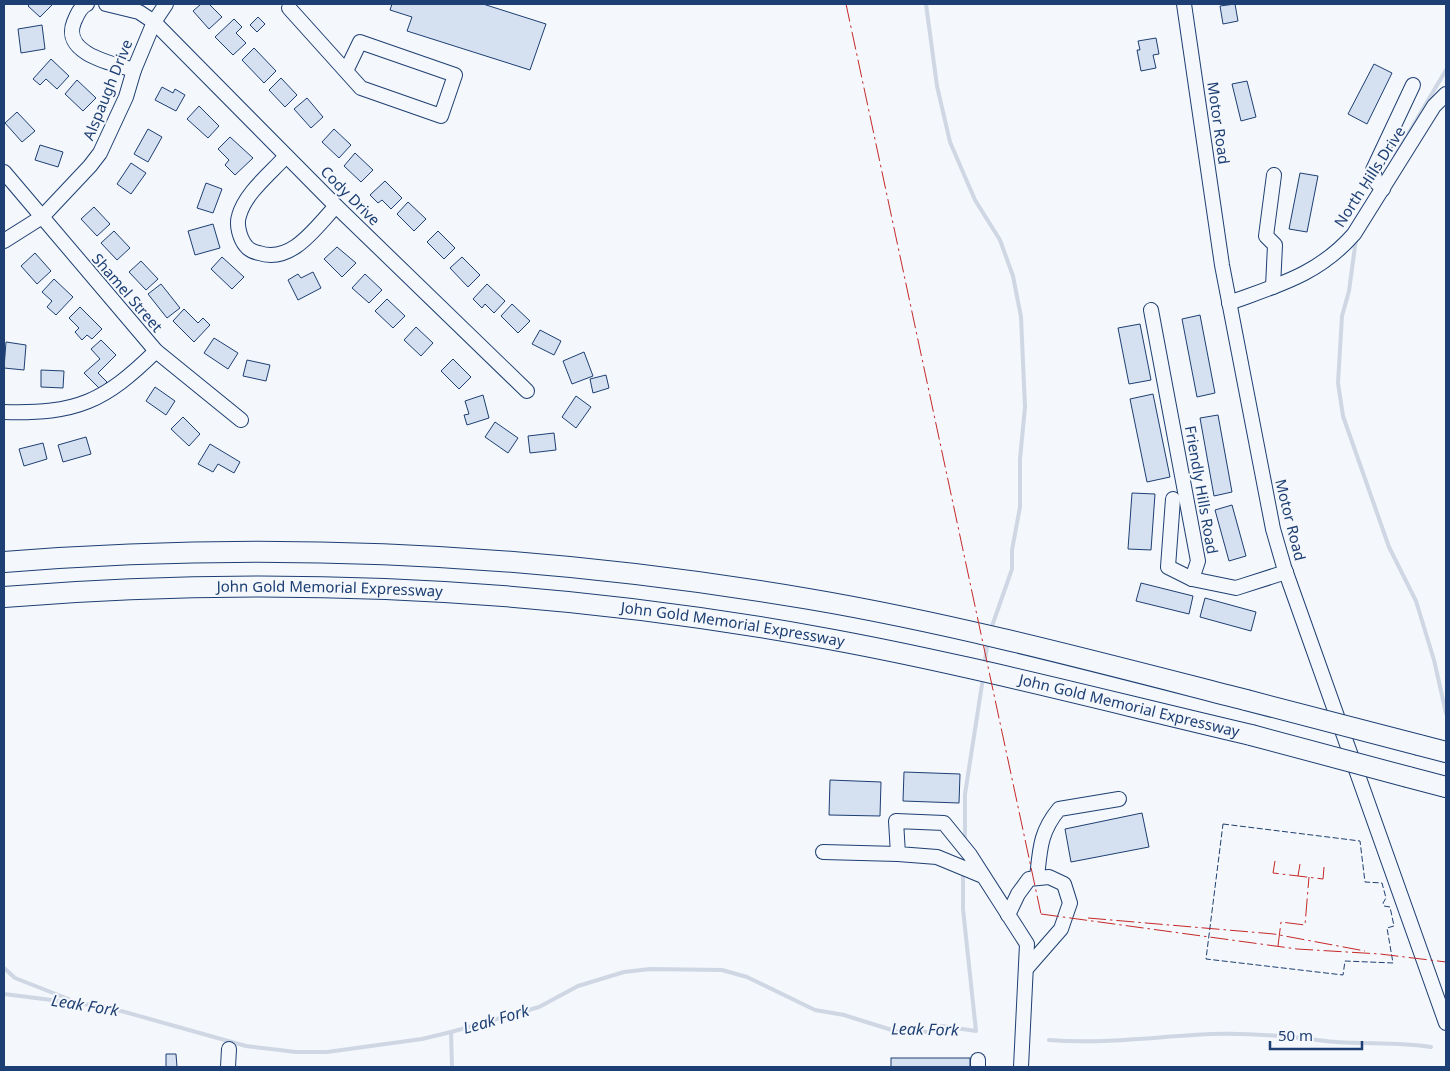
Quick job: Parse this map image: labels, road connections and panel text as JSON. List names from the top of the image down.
{
  "streets": {
    "highway": ["John Gold Memorial Expressway"],
    "street": [
      "Alspaugh Drive",
      "Motor Road",
      "North Hills Drive",
      "Cody Drive",
      "Shamel Street",
      "Friendly Hills Road"
    ]
  },
  "crossings": [
    ["Alspaugh Drive", "Cody Drive"],
    ["Alspaugh Drive", "Shamel Street"],
    ["Motor Road", "North Hills Drive"]
  ],
  "water": ["Leak Fork"],
  "scale_bar": "50 m"
}
